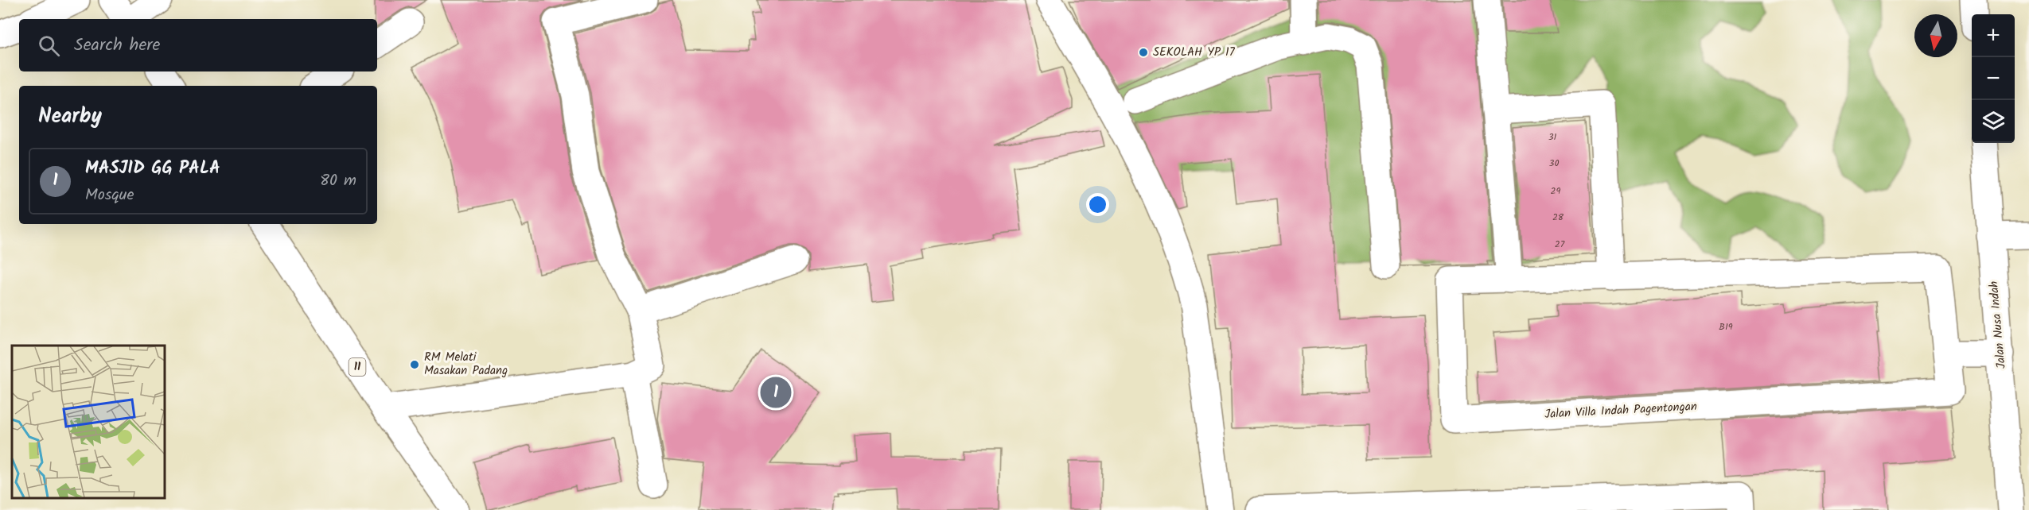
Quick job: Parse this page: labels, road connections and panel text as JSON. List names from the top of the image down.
{
  "streets": {
    "street": ["Jalan Nusa Indah", "11", "Jalan Villa Indah Pagentongan"]
  },
  "places": ["SEKOLAH YP 17", "RM Melati Masakan Padang"],
  "house_numbers": [
    "31",
    "30",
    "29",
    "28",
    "27",
    "B19"
  ],
  "north": "bottom",
  "page": {
    "map_buttons": ["+", "−"],
    "search": "Search here",
    "heading": "Nearby",
    "list": [
      {
        "mark": "1",
        "name": "MASJID GG PALA",
        "note": "Mosque",
        "value": "80 m"
      }
    ],
    "pins": "1"
  }
}
